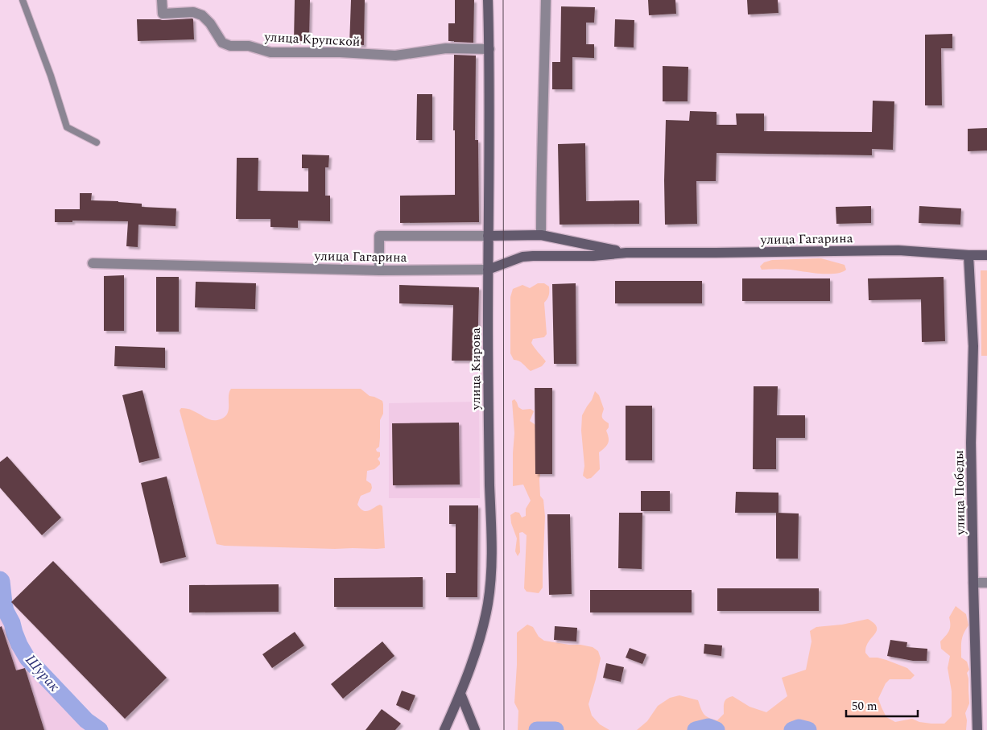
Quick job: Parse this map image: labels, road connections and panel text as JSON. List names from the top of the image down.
{
  "streets": {
    "street": [
      "улица Крупской",
      "улица Гагарина",
      "улица Кирова",
      "улица Победы"
    ]
  },
  "crossings": [
    ["улица Крупской", "улица Кирова"],
    ["улица Гагарина", "улица Кирова"],
    ["улица Гагарина", "улица Победы"]
  ],
  "water": ["Шурак"],
  "scale_bar": "50 m"
}
